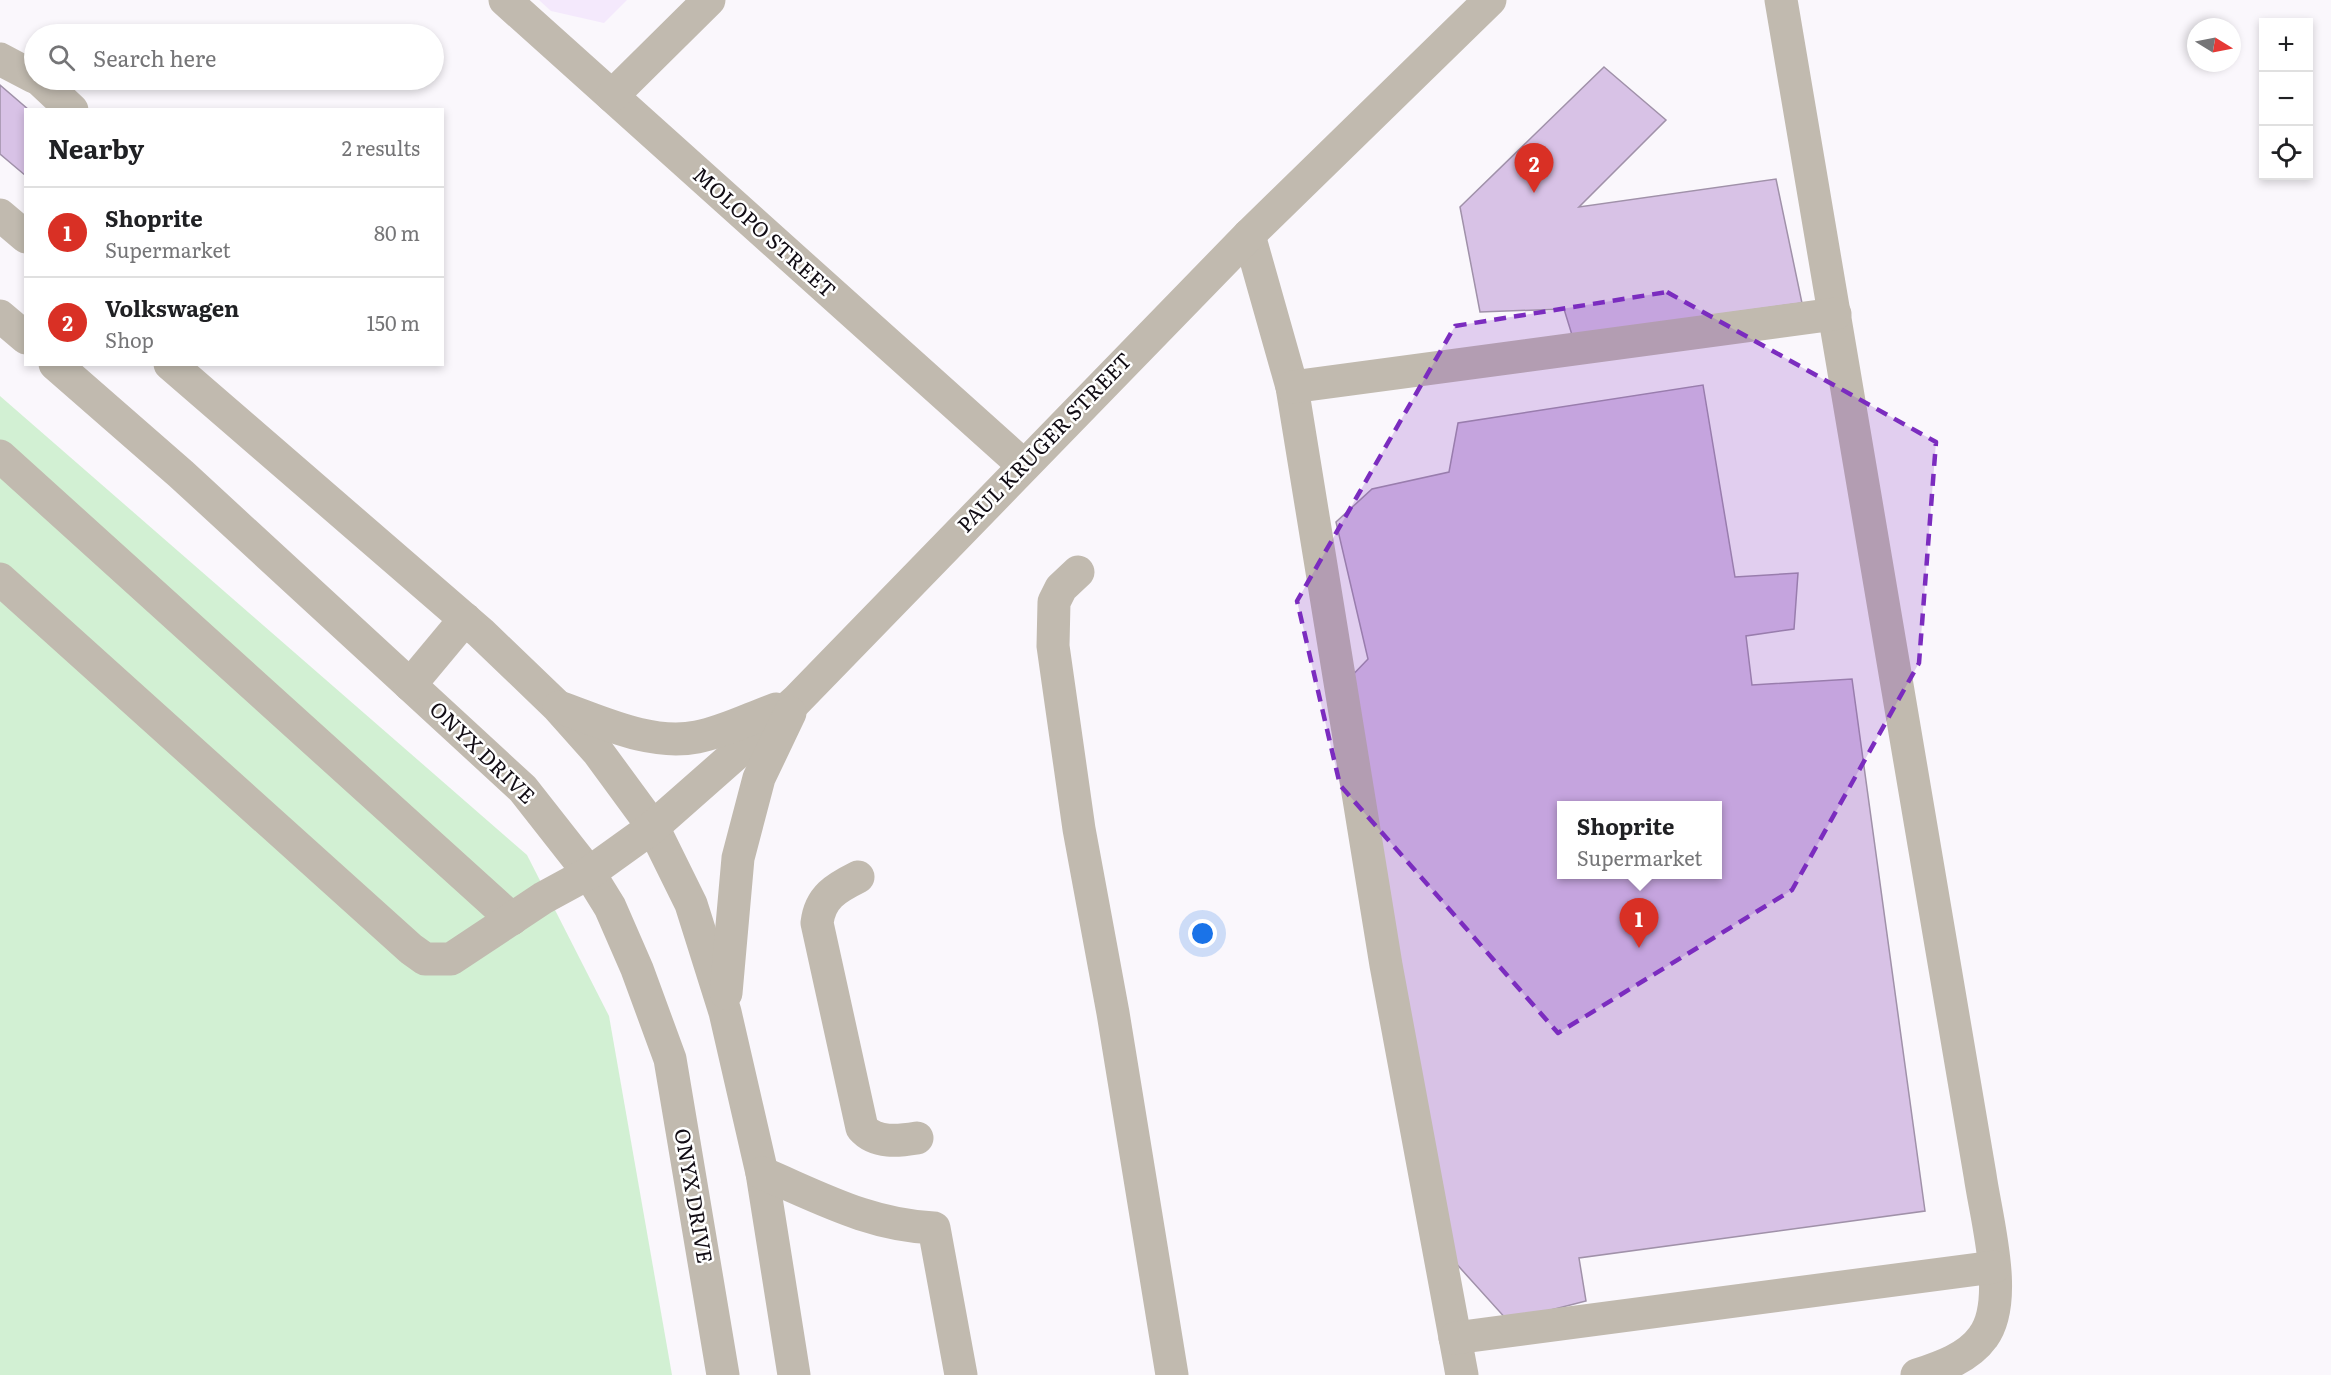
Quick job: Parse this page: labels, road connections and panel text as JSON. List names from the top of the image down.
{
  "streets": {
    "street": ["MOLOPO STREET", "PAUL KRUGER STREET", "ONYX DRIVE"]
  },
  "crossings": [
    ["MOLOPO STREET", "PAUL KRUGER STREET"],
    ["PAUL KRUGER STREET", "ONYX DRIVE"]
  ],
  "north": "right",
  "page": {
    "map_buttons": ["+", "−"],
    "search": "Search here",
    "heading": ["Nearby", "2 results"],
    "pins": ["2", "1"],
    "list": [
      {
        "mark": "1",
        "name": "Shoprite",
        "note": "Supermarket",
        "value": "80 m"
      },
      {
        "mark": "2",
        "name": "Volkswagen",
        "note": "Shop",
        "value": "150 m"
      }
    ],
    "popup": ["Shoprite", "Supermarket"]
  }
}
